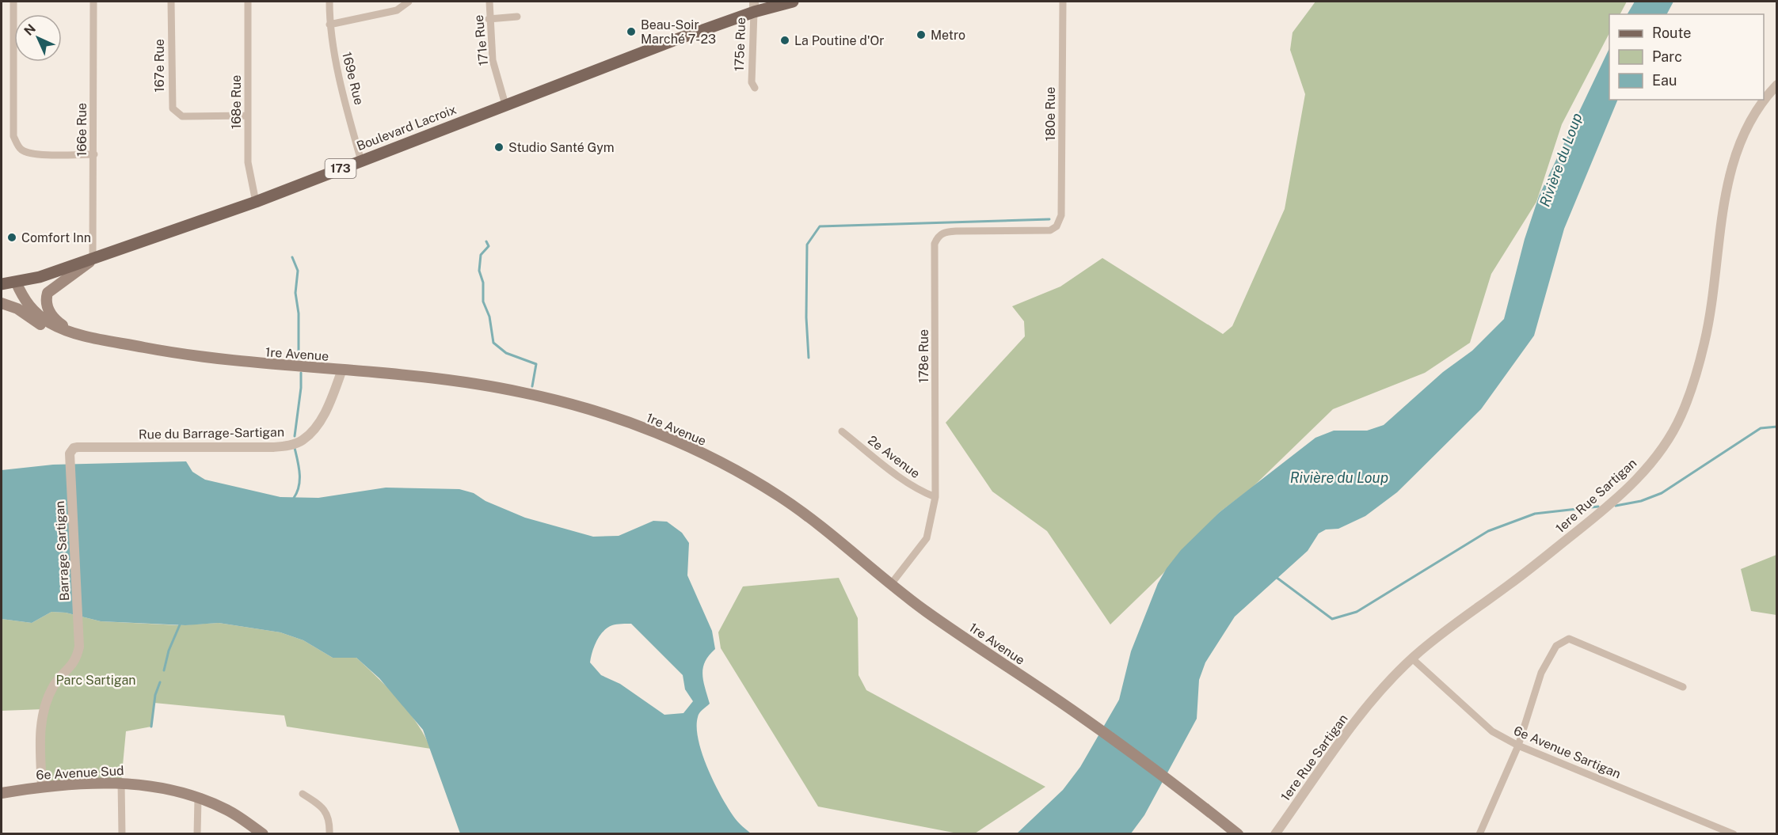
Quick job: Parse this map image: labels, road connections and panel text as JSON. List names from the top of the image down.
{
  "streets": {
    "main road": [
      "Boulevard Lacroix",
      "173",
      "1re Avenue",
      "6e Avenue Sud"
    ],
    "street": [
      "171e Rue",
      "175e Rue",
      "167e Rue",
      "169e Rue",
      "168e Rue",
      "180e Rue",
      "166e Rue",
      "178e Rue",
      "Rue du Barrage-Sartigan",
      "2e Avenue",
      "1ere Rue Sartigan",
      "Barrage Sartigan",
      "6e Avenue Sartigan"
    ]
  },
  "crossings": [
    ["171e Rue", "Boulevard Lacroix"],
    ["175e Rue", "Boulevard Lacroix"],
    ["167e Rue", "168e Rue"],
    ["169e Rue", "Boulevard Lacroix"],
    ["168e Rue", "Boulevard Lacroix"],
    ["180e Rue", "178e Rue"],
    ["Boulevard Lacroix", "166e Rue"],
    ["Boulevard Lacroix", "1re Avenue"],
    ["1re Avenue", "178e Rue"],
    ["1re Avenue", "Rue du Barrage-Sartigan"],
    ["178e Rue", "2e Avenue"],
    ["Rue du Barrage-Sartigan", "Barrage Sartigan"],
    ["1ere Rue Sartigan", "6e Avenue Sartigan"],
    ["Barrage Sartigan", "6e Avenue Sud"]
  ],
  "water": ["Rivière du Loup"],
  "parks": ["Parc Sartigan"],
  "places": [
    "Beau-Soir Marché 7-23",
    "Metro",
    "La Poutine d'Or",
    "Studio Santé Gym",
    "Comfort Inn"
  ],
  "legend": ["Route", "Parc", "Eau"],
  "north": "top left"
}
